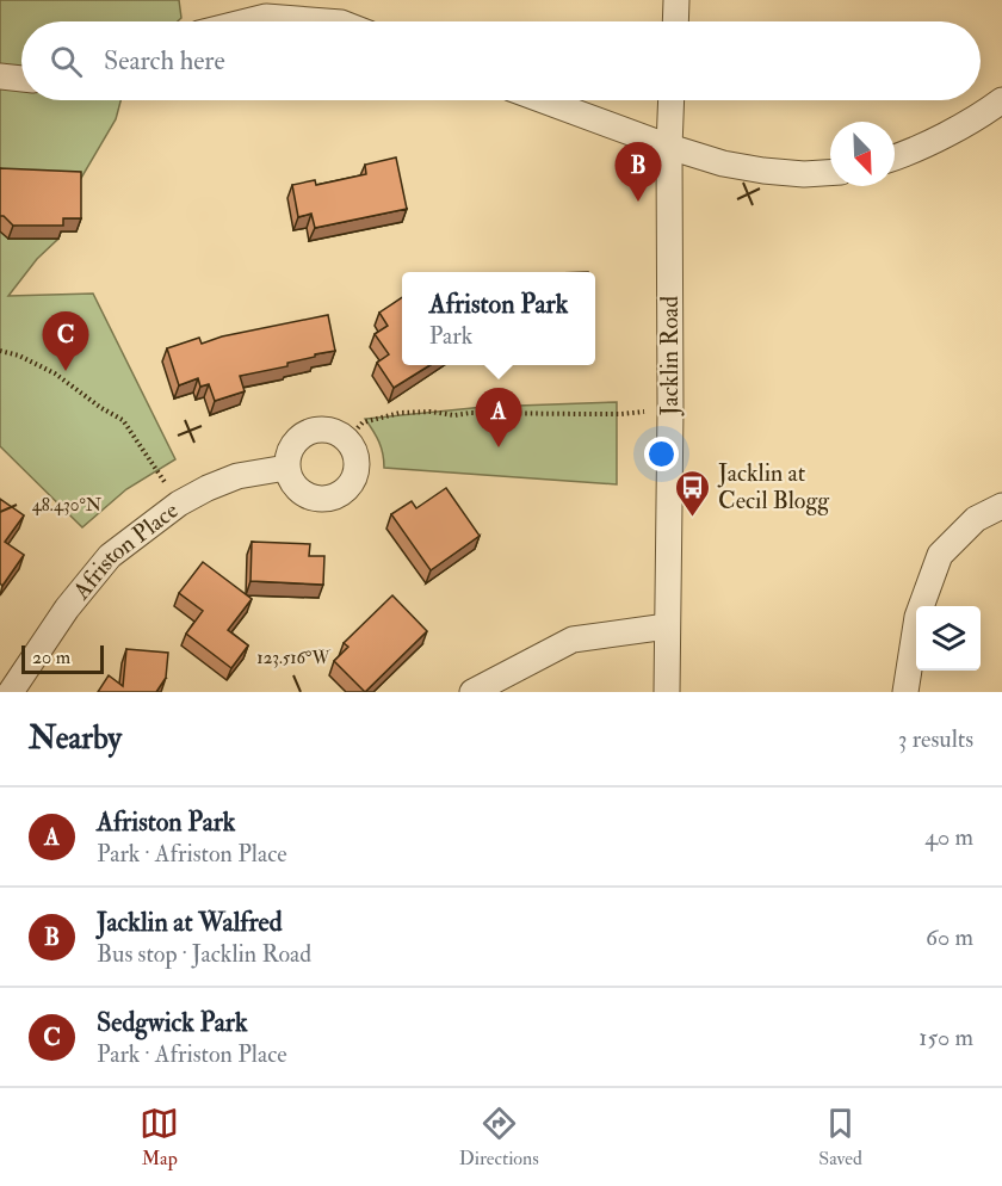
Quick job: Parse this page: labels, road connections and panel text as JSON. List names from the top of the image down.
{
  "streets": {
    "street": ["Jacklin Road", "Afriston Place"]
  },
  "places": {
    "bus stop": ["Jacklin at Cecil Blogg"]
  },
  "scale_bar": "20 m",
  "north": "bottom right",
  "page": {
    "search": "Search here",
    "pins": ["B", "C", "A"],
    "popup": ["Afriston Park", "Park"],
    "scale": "20 m",
    "heading": ["Nearby", "3 results"],
    "list": [
      {
        "mark": "A",
        "name": "Afriston Park",
        "note": "Park · Afriston Place",
        "value": "40 m"
      },
      {
        "mark": "B",
        "name": "Jacklin at Walfred",
        "note": "Bus stop · Jacklin Road",
        "value": "60 m"
      },
      {
        "mark": "C",
        "name": "Sedgwick Park",
        "note": "Park · Afriston Place",
        "value": "150 m"
      }
    ],
    "nav": ["Map", "Directions", "Saved"]
  },
  "coordinates": ["48.430°N", "123.516°W"]
}
